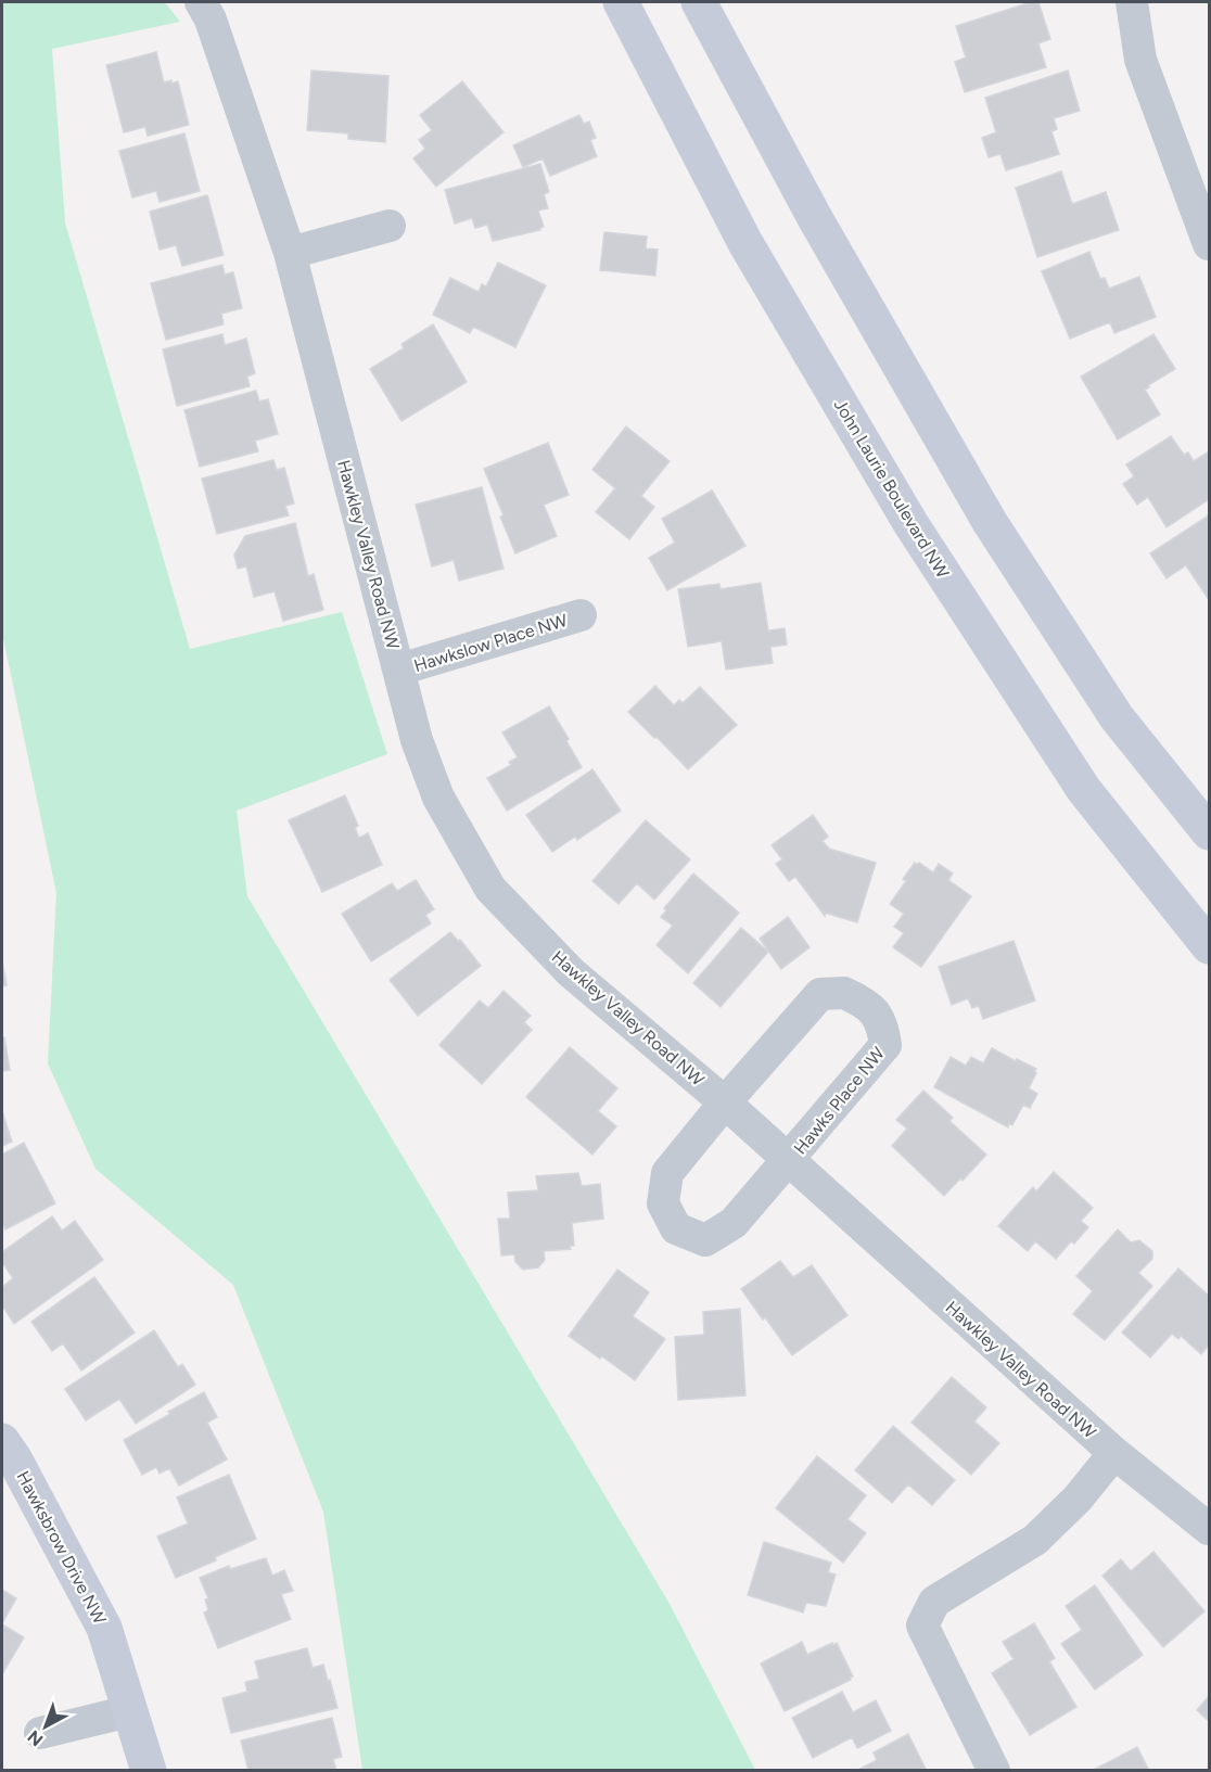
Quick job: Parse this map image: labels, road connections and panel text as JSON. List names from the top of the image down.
{
  "streets": {
    "main road": ["John Laurie Boulevard NW", "Hawksbrow Drive NW"],
    "street": ["Hawkley Valley Road NW", "Hawkslow Place NW", "Hawks Place NW"]
  },
  "crossings": [
    ["Hawkley Valley Road NW", "Hawkslow Place NW"],
    ["Hawkley Valley Road NW", "Hawks Place NW"]
  ],
  "north": "bottom left"
}
